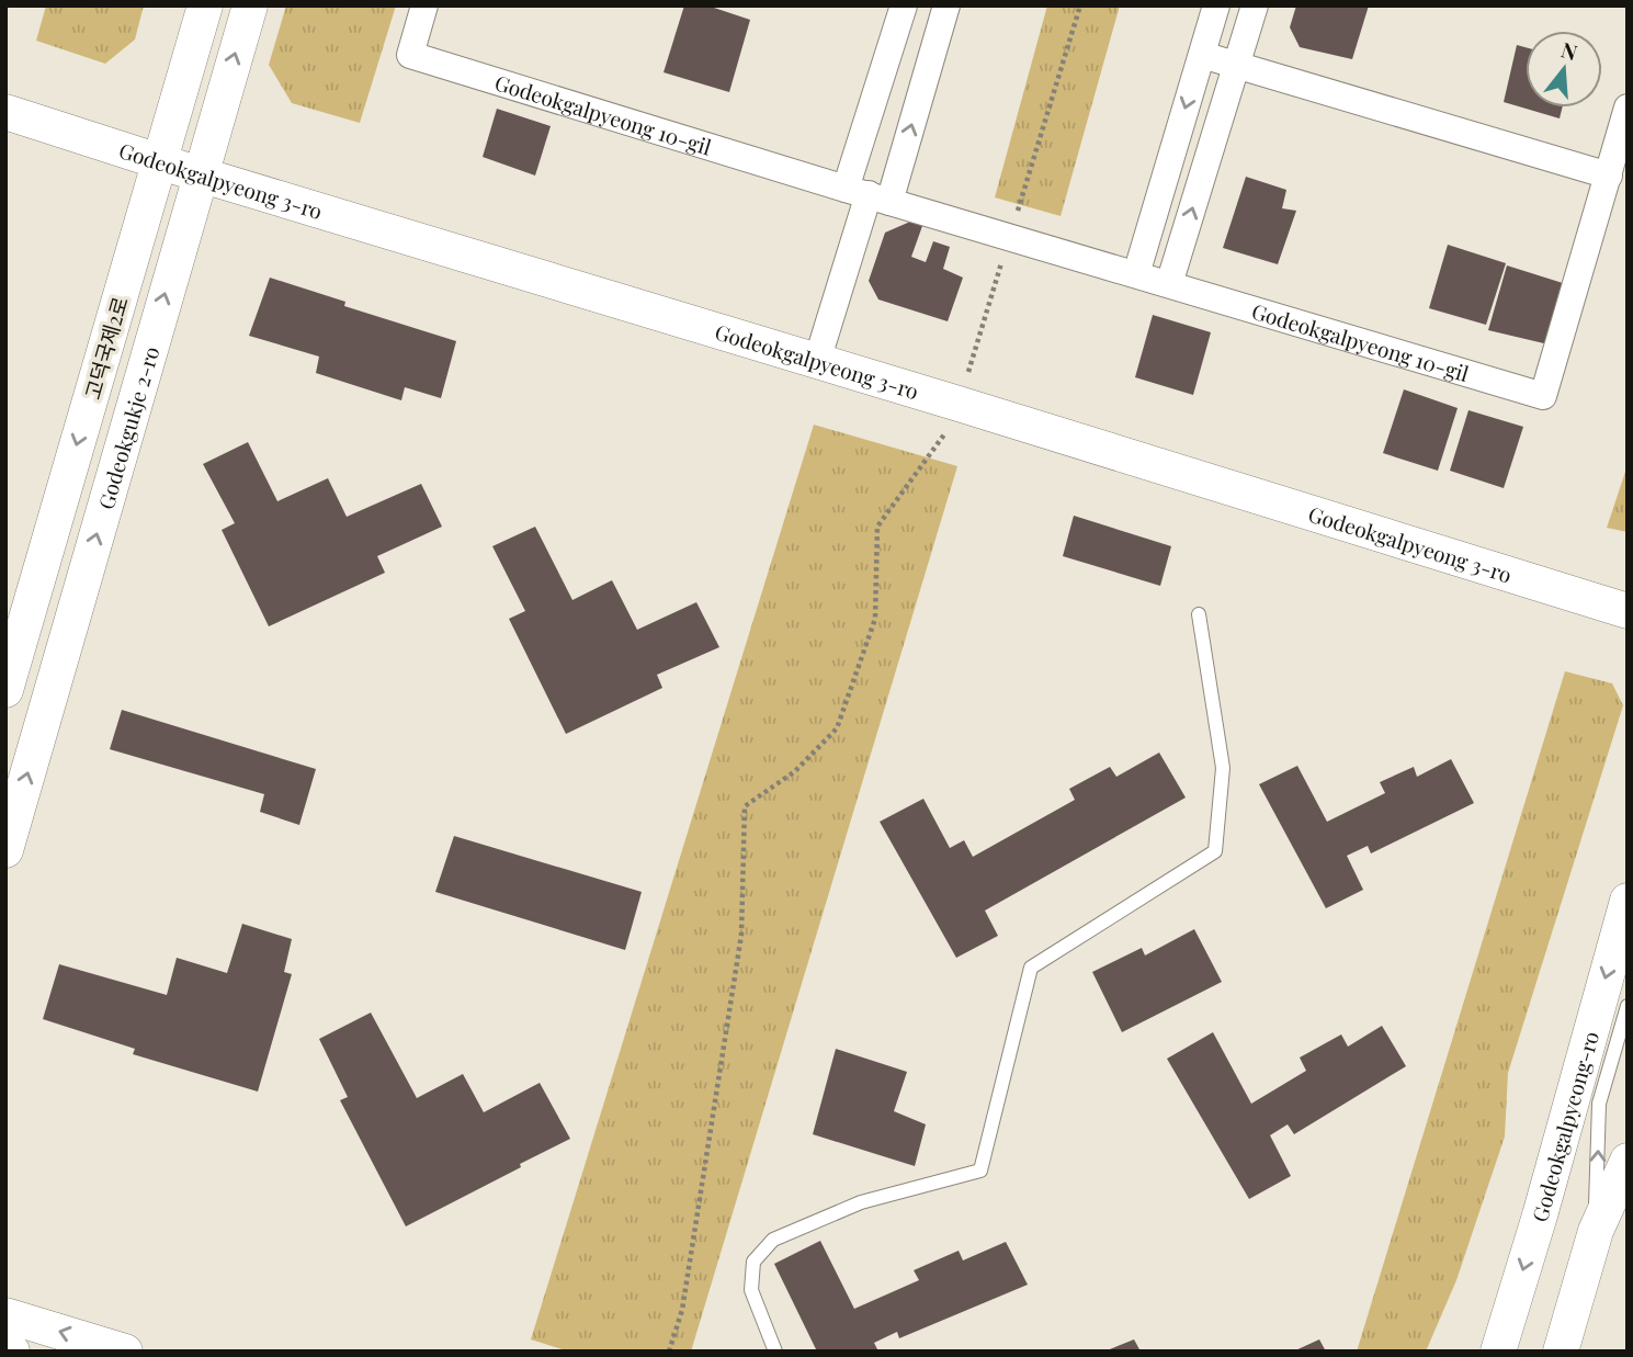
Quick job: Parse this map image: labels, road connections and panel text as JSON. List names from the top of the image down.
{
  "streets": {
    "street": [
      "Godeokgalpyeong 10-gil",
      "Godeokgalpyeong 3-ro",
      "고덕국제2로",
      "Godeokgukje 2-ro",
      "Godeokgalpyeong-ro"
    ]
  },
  "crossings": [
    ["Godeokgalpyeong 3-ro", "고덕국제2로"],
    ["Godeokgalpyeong 3-ro", "Godeokgukje 2-ro"]
  ],
  "one_way": ["고덕국제2로", "Godeokgukje 2-ro"],
  "north": "top"
}
